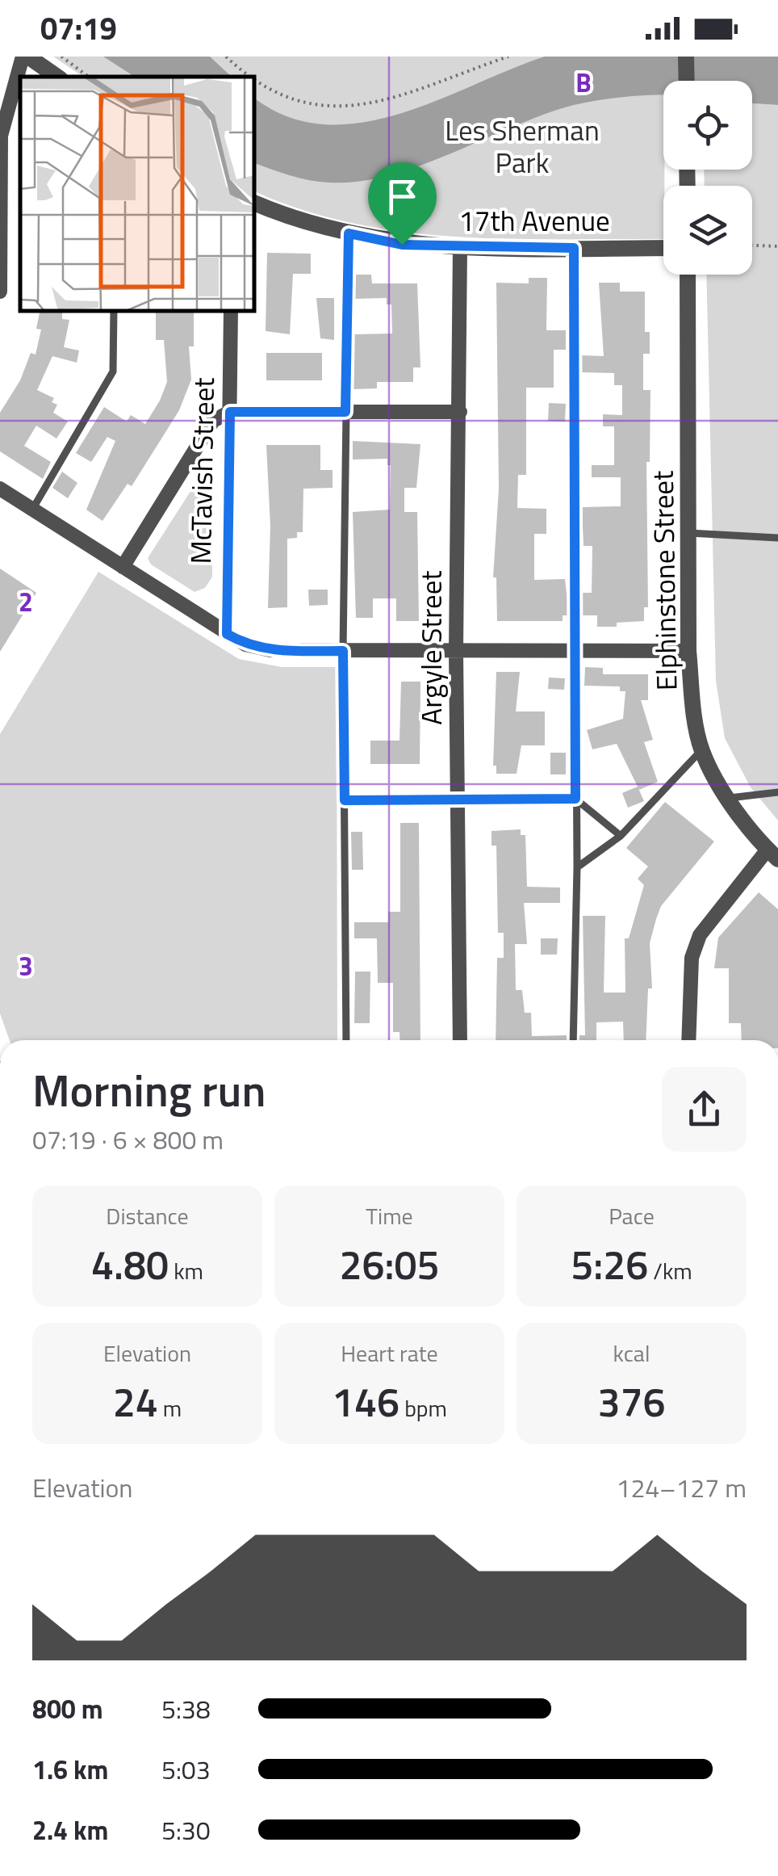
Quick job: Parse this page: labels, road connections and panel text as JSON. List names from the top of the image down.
{
  "streets": {
    "street": [
      "17th Avenue",
      "McTavish Street",
      "Elphinstone Street",
      "Argyle Street"
    ]
  },
  "crossings": [
    ["17th Avenue", "Argyle Street"]
  ],
  "parks": ["Les Sherman Park"],
  "page": {
    "status": "07:19",
    "heading": ["Morning run", "07:19 · 6 × 800 m"],
    "stats": [
      ["Distance", "4.80 km"],
      ["Time", "26:05"],
      ["Pace", "5:26 /km"],
      ["Elevation", "24 m"],
      ["Heart rate", "146 bpm"],
      ["kcal", "376"]
    ],
    "chart": ["Elevation", "124–127 m"],
    "list": [
      {
        "name": "800 m",
        "note": "5:38"
      },
      {
        "name": "1.6 km",
        "note": "5:03"
      },
      {
        "name": "2.4 km",
        "note": "5:30"
      }
    ]
  },
  "grid": {
    "columns": ["B"],
    "rows": ["2", "3"]
  }
}
